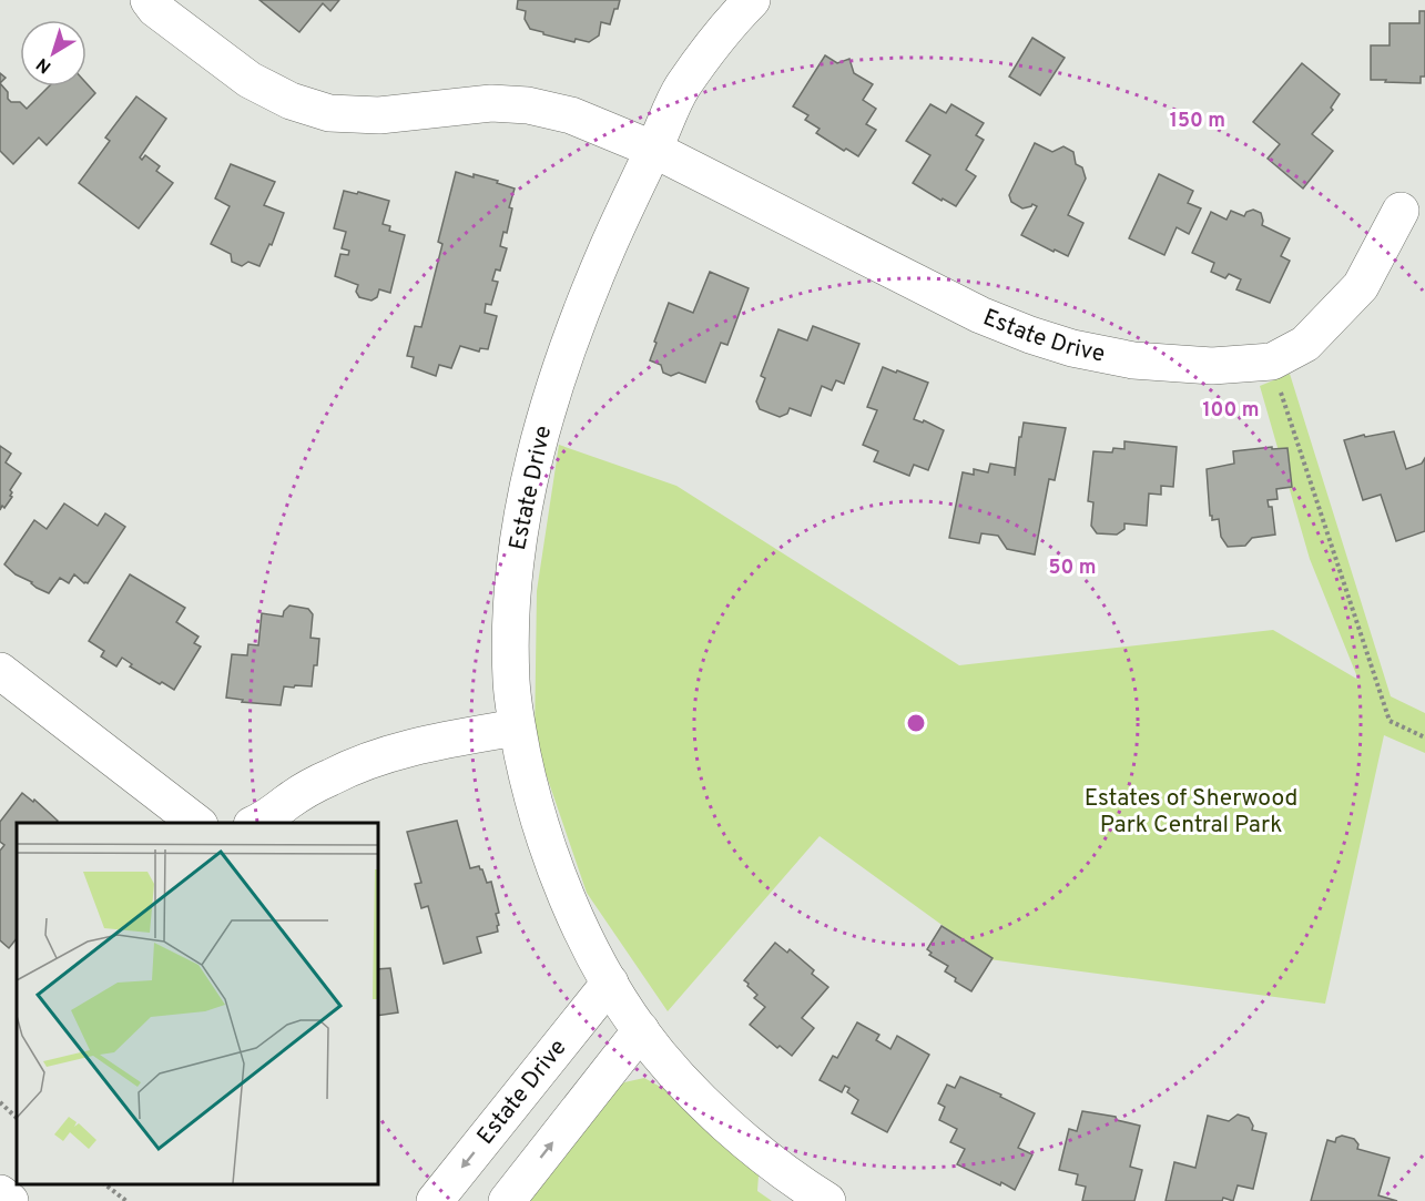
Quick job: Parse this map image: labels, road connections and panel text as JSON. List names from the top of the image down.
{
  "streets": {
    "street": ["Estate Drive"]
  },
  "parks": ["Estates of Sherwood Park Central Park"],
  "north": "bottom left",
  "rings": ["150 m", "100 m", "50 m"]
}
